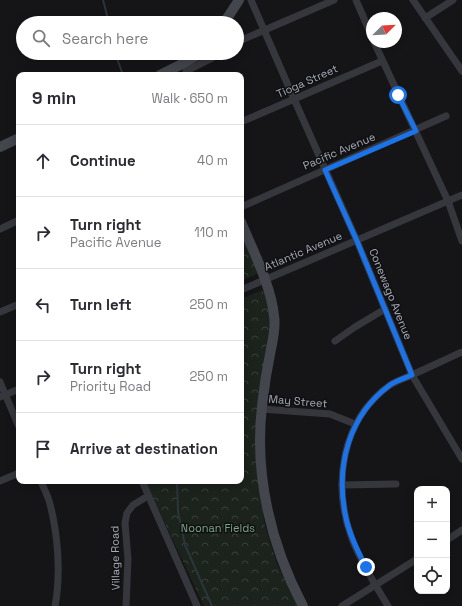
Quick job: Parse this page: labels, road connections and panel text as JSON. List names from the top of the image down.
{
  "streets": {
    "street": [
      "Tioga Street",
      "Pacific Avenue",
      "Atlantic Avenue",
      "Conewago Avenue",
      "May Street",
      "Village Road"
    ]
  },
  "crossings": [
    ["Tioga Street", "Conewago Avenue"],
    ["Pacific Avenue", "Conewago Avenue"],
    ["Atlantic Avenue", "Conewago Avenue"]
  ],
  "parks": ["Noonan Fields"],
  "north": "top right",
  "page": {
    "search": "Search here",
    "heading": ["9 min", "Walk · 650 m"],
    "list": [
      ["Continue", "40 m"],
      ["Turn right", "Pacific Avenue", "110 m"],
      ["Turn left", "250 m"],
      ["Turn right", "Priority Road", "250 m"],
      "Arrive at destination"
    ],
    "map_buttons": ["+", "−"]
  }
}
